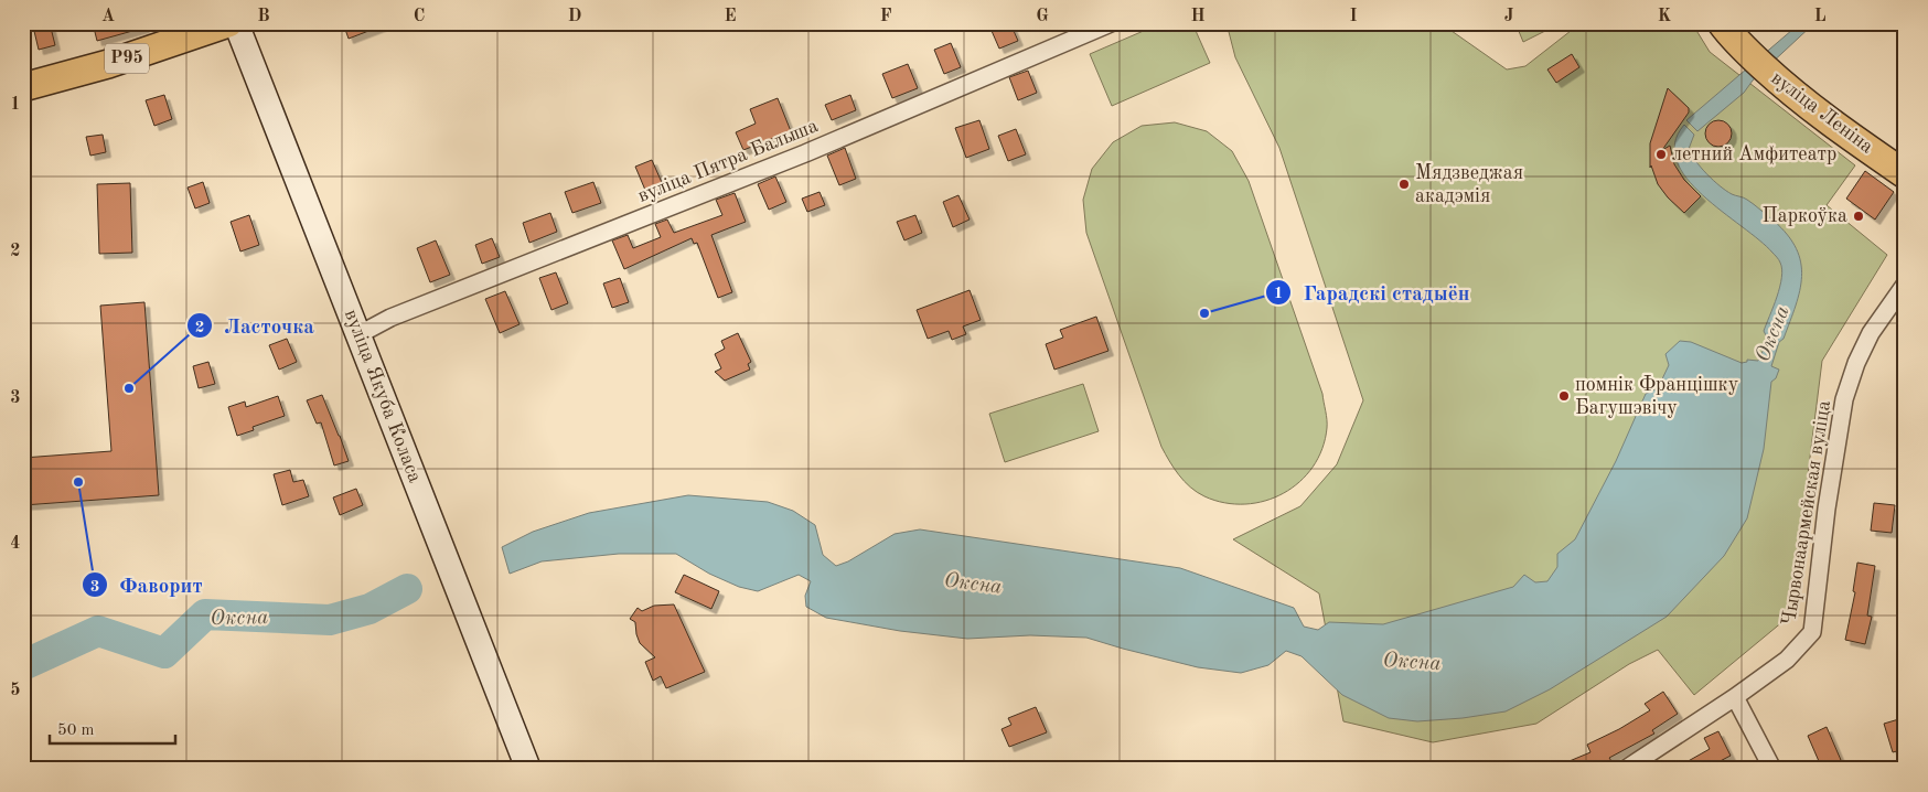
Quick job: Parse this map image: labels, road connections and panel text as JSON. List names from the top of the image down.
{
  "streets": {
    "main road": ["Р95", "вуліца Леніна", "вуліца Якуба Коласа"],
    "street": ["вуліца Пятра Балыша", "Чырвонаармейская вуліца"]
  },
  "crossings": [
    ["вуліца Пятра Балыша", "вуліца Якуба Коласа"]
  ],
  "water": ["Оксна"],
  "places": [
    "летний Амфитеатр",
    "Мядзведжая акадэмія",
    "Паркоўка",
    "Гарадскі стадыён",
    "Ласточка",
    "помнік Францішку Багушэвічу",
    "Фаворит"
  ],
  "scale_bar": "50 m",
  "grid": {
    "columns": [
      "A",
      "B",
      "C",
      "D",
      "E",
      "F",
      "G",
      "H",
      "I",
      "J",
      "K",
      "L"
    ],
    "rows": [
      "1",
      "2",
      "3",
      "4",
      "5"
    ]
  }
}
